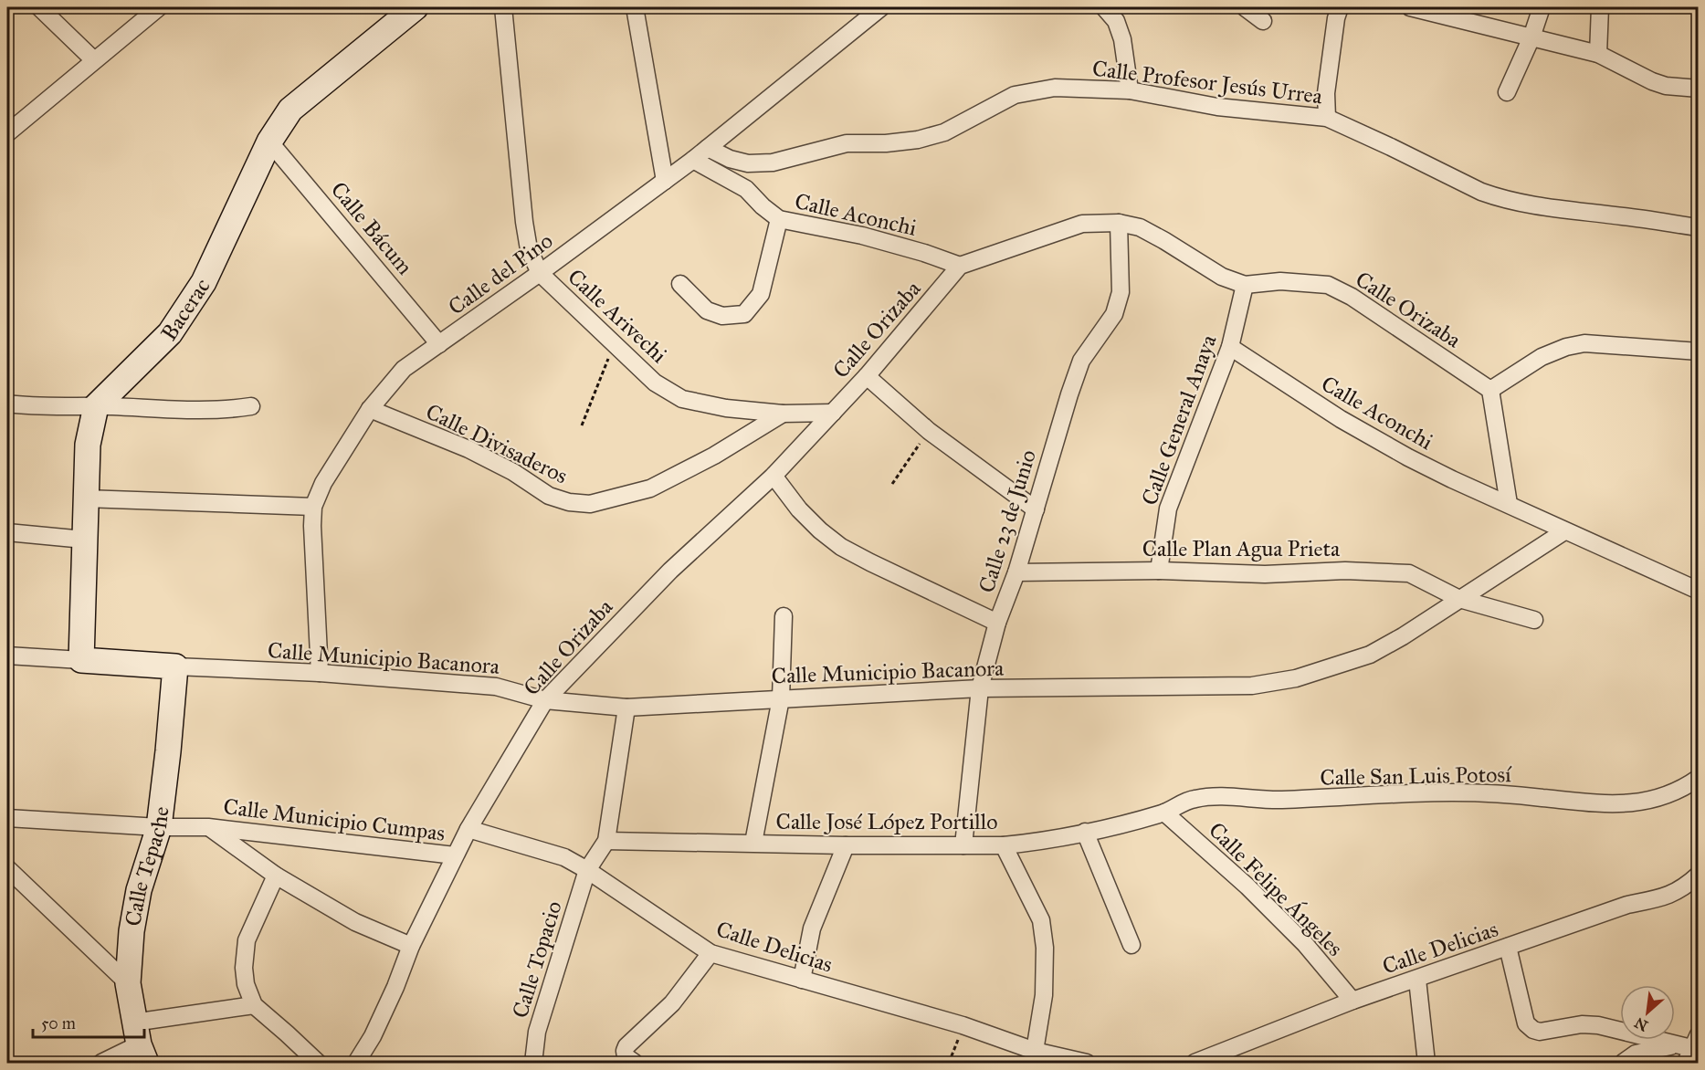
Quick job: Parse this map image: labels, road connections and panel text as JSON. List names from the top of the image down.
{
  "streets": {
    "street": [
      "Calle Profesor Jesús Urrea",
      "Calle Aconchi",
      "Calle Bácum",
      "Calle del Pino",
      "Bacerac",
      "Calle Orizaba",
      "Calle Arivechi",
      "Calle General Anaya",
      "Calle Divisaderos",
      "Calle 23 de Junio",
      "Calle Plan Agua Prieta",
      "Calle Municipio Bacanora",
      "Calle San Luis Potosí",
      "Calle Municipio Cumpas",
      "Calle José López Portillo",
      "Calle Tepache",
      "Calle Felipe Ángeles",
      "Calle Delicias",
      "Calle Topacio"
    ]
  },
  "crossings": [
    ["Calle Profesor Jesús Urrea", "Calle del Pino"],
    ["Calle Aconchi", "Calle del Pino"],
    ["Calle Aconchi", "Calle Orizaba"],
    ["Calle Aconchi", "Calle General Anaya"],
    ["Calle Bácum", "Calle del Pino"],
    ["Calle Bácum", "Bacerac"],
    ["Calle del Pino", "Calle Arivechi"],
    ["Calle del Pino", "Calle Divisaderos"],
    ["Calle del Pino", "Calle Municipio Bacanora"],
    ["Calle Orizaba", "Calle Arivechi"],
    ["Calle Orizaba", "Calle General Anaya"],
    ["Calle Orizaba", "Calle 23 de Junio"],
    ["Calle Orizaba", "Calle Municipio Bacanora"],
    ["Calle Orizaba", "Calle Municipio Cumpas"],
    ["Calle Orizaba", "Calle Delicias"],
    ["Calle Arivechi", "Calle Divisaderos"],
    ["Calle General Anaya", "Calle Plan Agua Prieta"],
    ["Calle 23 de Junio", "Calle Plan Agua Prieta"],
    ["Calle 23 de Junio", "Calle Municipio Bacanora"],
    ["Calle 23 de Junio", "Calle José López Portillo"],
    ["Calle Plan Agua Prieta", "Calle Municipio Bacanora"],
    ["Calle Municipio Bacanora", "Calle Tepache"],
    ["Calle San Luis Potosí", "Calle José López Portillo"],
    ["Calle San Luis Potosí", "Calle Felipe Ángeles"],
    ["Calle Municipio Cumpas", "Calle Tepache"],
    ["Calle José López Portillo", "Calle Felipe Ángeles"],
    ["Calle José López Portillo", "Calle Topacio"],
    ["Calle Felipe Ángeles", "Calle Delicias"],
    ["Calle Delicias", "Calle Topacio"]
  ],
  "scale_bar": "50 m",
  "north": "bottom left"
}
